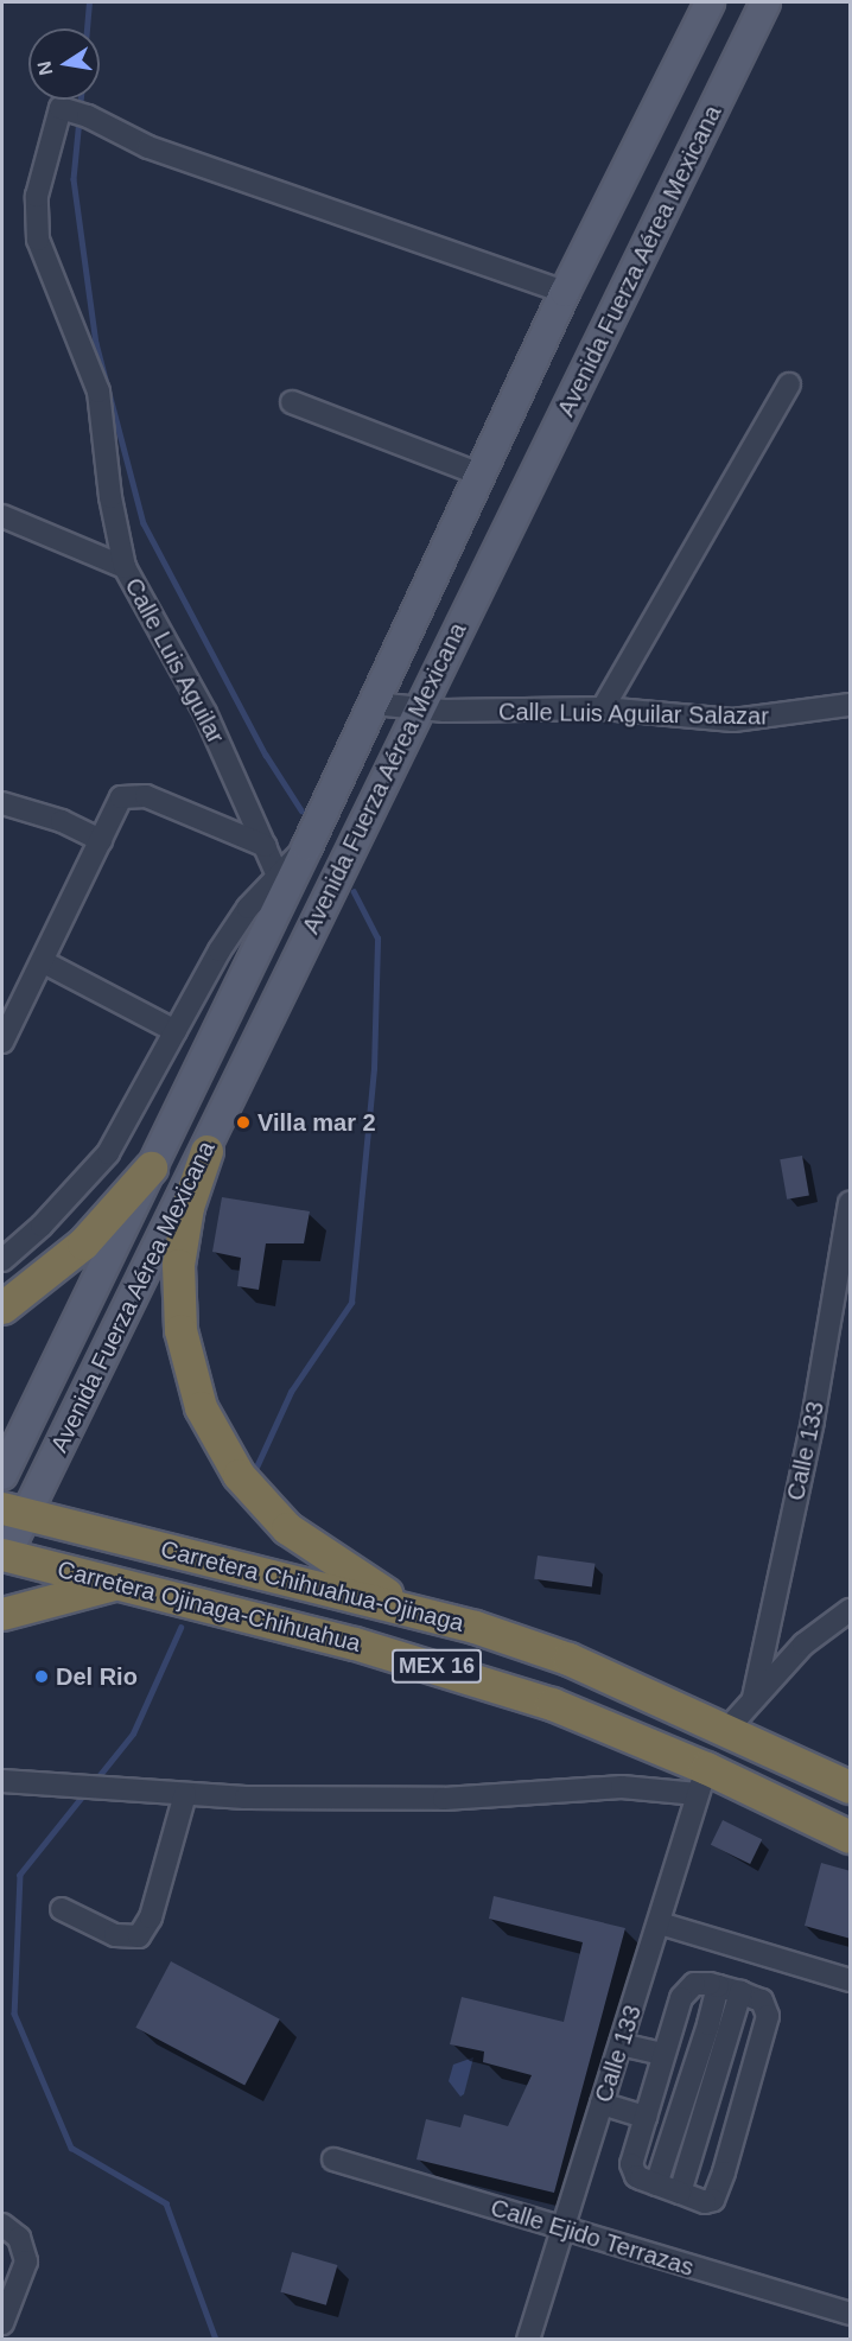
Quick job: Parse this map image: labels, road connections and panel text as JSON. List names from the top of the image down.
{
  "streets": {
    "highway": ["Carretera Chihuahua-Ojinaga", "Carretera Ojinaga-Chihuahua", "MEX 16"],
    "main road": ["Avenida Fuerza Aérea Mexicana"],
    "street": [
      "Calle Luis Aguilar",
      "Calle Luis Aguilar Salazar",
      "Calle 133",
      "Calle Ejido Terrazas"
    ]
  },
  "crossings": [
    ["Avenida Fuerza Aérea Mexicana", "Calle Luis Aguilar Salazar"],
    ["Avenida Fuerza Aérea Mexicana", "Carretera Chihuahua-Ojinaga"],
    ["Avenida Fuerza Aérea Mexicana", "Carretera Ojinaga-Chihuahua"],
    ["Calle 133", "Carretera Ojinaga-Chihuahua"],
    ["Calle 133", "Calle Ejido Terrazas"]
  ],
  "places": ["Villa mar 2", "Del Rio"],
  "north": "left"
}
